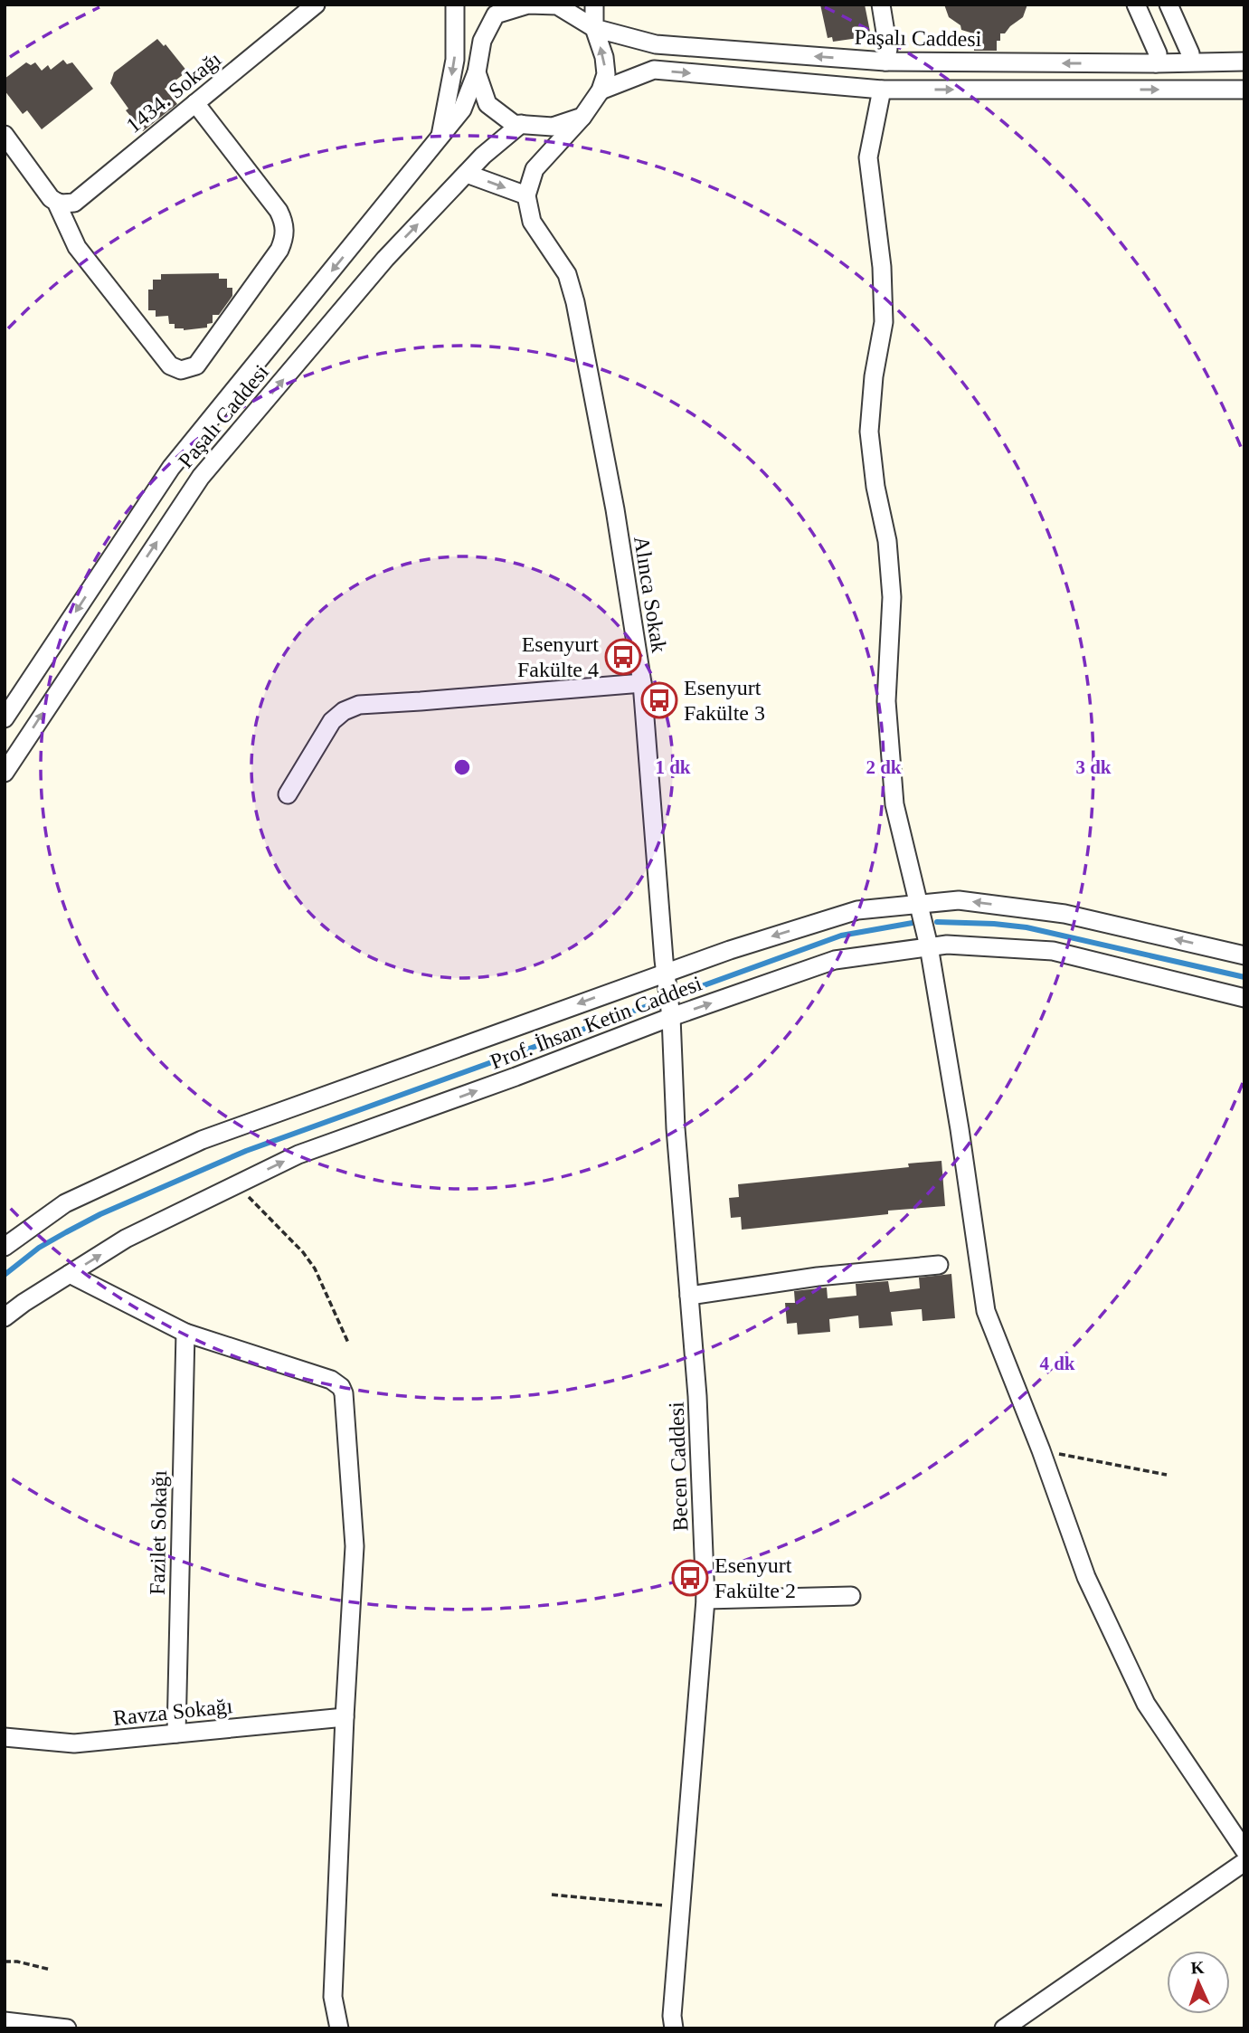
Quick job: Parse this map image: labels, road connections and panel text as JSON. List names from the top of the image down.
{
  "streets": {
    "street": [
      "Paşalı Caddesi",
      "1434. Sokağı",
      "Alınca Sokak",
      "Prof. İhsan Ketin Caddesi",
      "Becen Caddesi",
      "Fazilet Sokağı",
      "Ravza Sokağı"
    ]
  },
  "crossings": [
    ["Alınca Sokak", "Prof. İhsan Ketin Caddesi"],
    ["Alınca Sokak", "Becen Caddesi"],
    ["Prof. İhsan Ketin Caddesi", "Becen Caddesi"],
    ["Fazilet Sokağı", "Ravza Sokağı"]
  ],
  "places": {
    "bus stop": ["Esenyurt Fakülte 4", "Esenyurt Fakülte 3", "Esenyurt Fakülte 2"]
  },
  "north": "top",
  "rings": [
    "1 dk",
    "2 dk",
    "3 dk",
    "4 dk"
  ]
}
